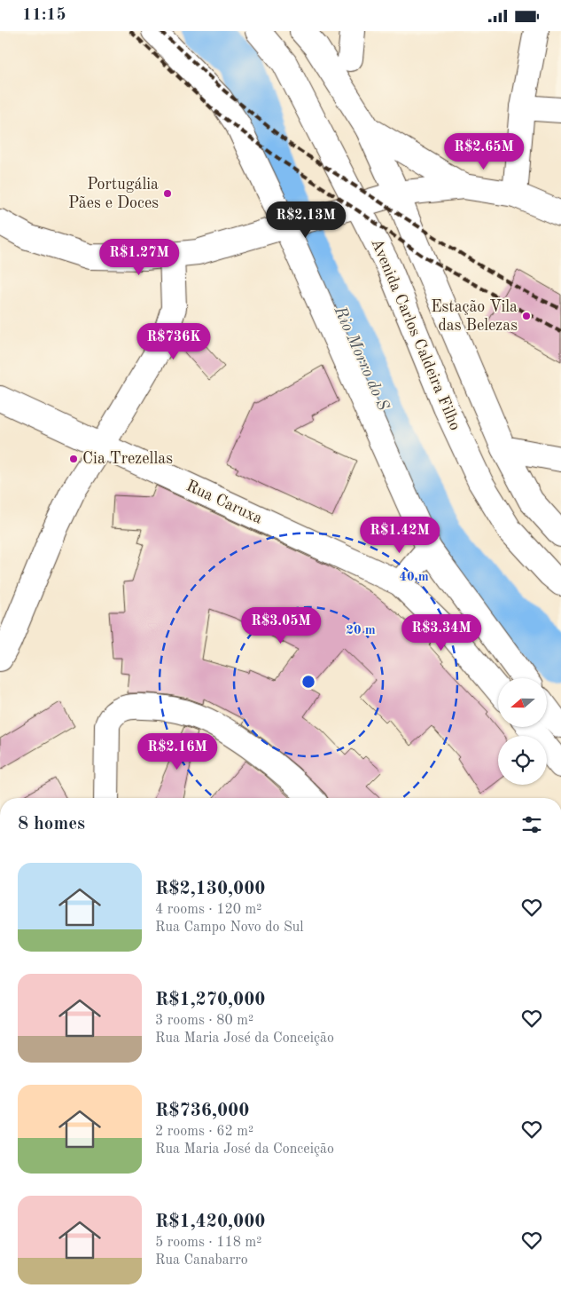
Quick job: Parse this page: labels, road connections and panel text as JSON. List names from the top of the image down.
{
  "streets": {
    "street": ["Avenida Carlos Caldeira Filho", "Rua Caruxa"]
  },
  "water": ["Rio Morro do S"],
  "places": ["Portugália Pães e Doces", "Estação Vila das Belezas", "Cia Trezellas"],
  "north": "left",
  "page": {
    "status": "11:15",
    "price": [
      "R$2.65M",
      "R$2.13M",
      "R$1.27M",
      "R$736K",
      "R$1.42M",
      "R$3.05M",
      "R$3.34M",
      "R$2.16M"
    ],
    "heading": "8 homes",
    "list": [
      {
        "name": "R$2,130,000",
        "note": "4 rooms · 120 m² · Rua Campo Novo do Sul"
      },
      {
        "name": "R$1,270,000",
        "note": "3 rooms · 80 m² · Rua Maria José da Conceição"
      },
      {
        "name": "R$736,000",
        "note": "2 rooms · 62 m² · Rua Maria José da Conceição"
      },
      {
        "name": "R$1,420,000",
        "note": "5 rooms · 118 m² · Rua Canabarro"
      }
    ]
  },
  "rings": ["40 m", "20 m"]
}
